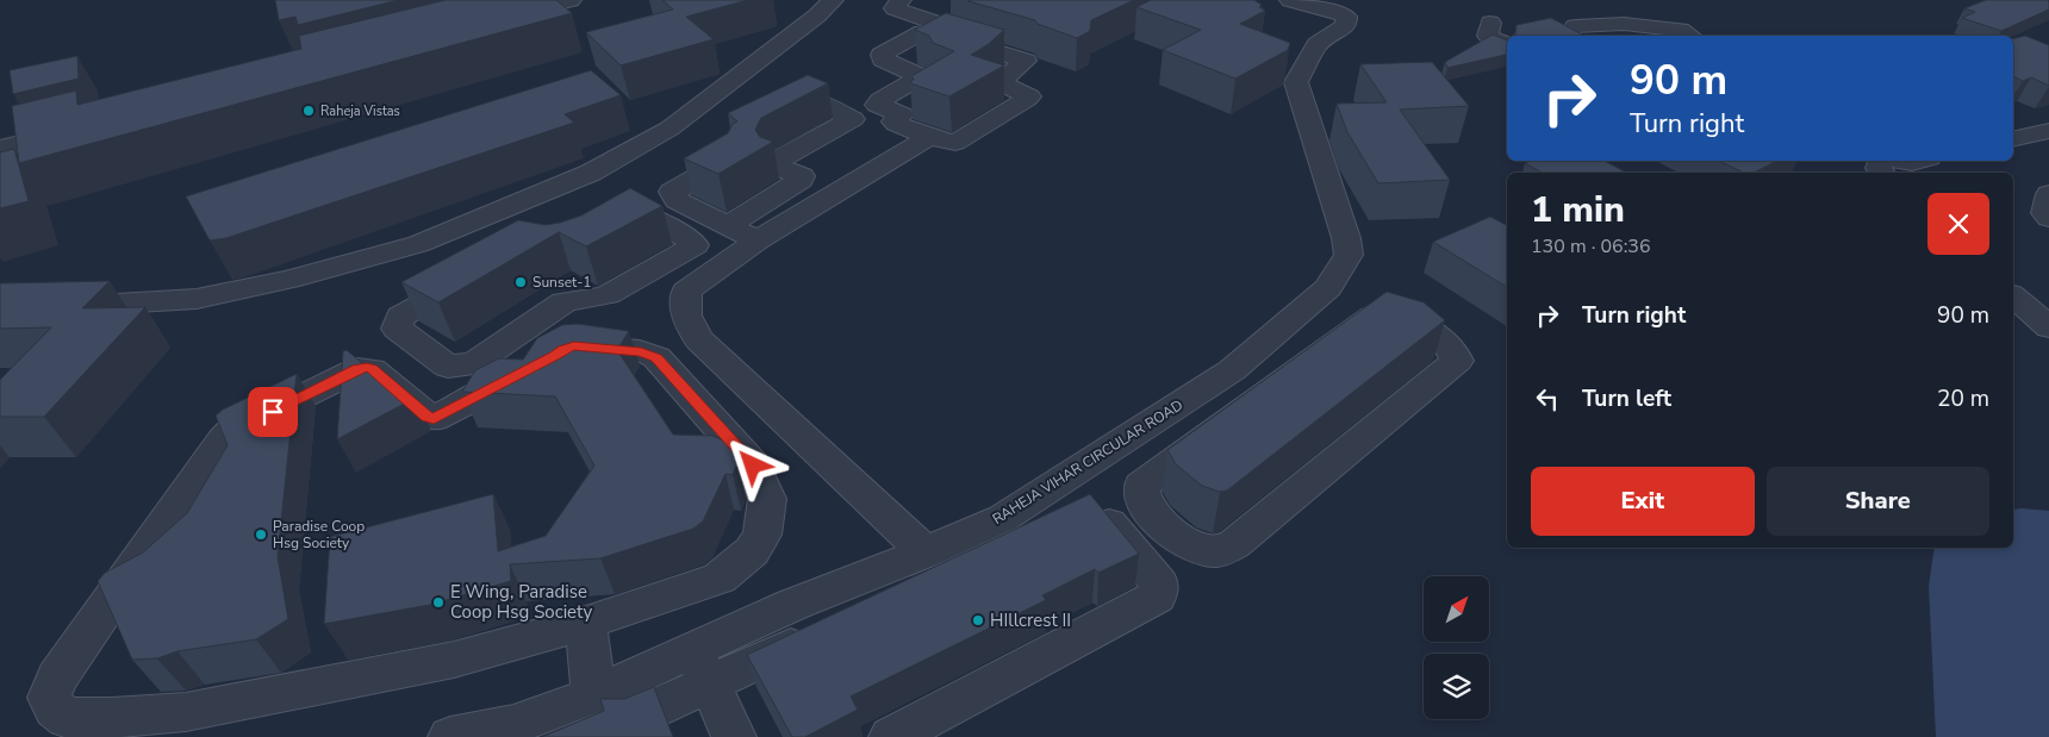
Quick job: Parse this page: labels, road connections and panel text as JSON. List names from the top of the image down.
{
  "streets": {
    "street": ["RAHEJA VIHAR CIRCULAR ROAD"]
  },
  "places": [
    "Raheja Vistas",
    "Sunset-1",
    "Paradise Coop Hsg Society",
    "E Wing, Paradise Coop Hsg Society",
    "HIllcrest II"
  ],
  "north": "top right",
  "page": {
    "turn": ["90 m", "Turn right"],
    "heading": ["1 min", "130 m · 06:36"],
    "list": [
      {
        "name": "Turn right",
        "value": "90 m"
      },
      {
        "name": "Turn left",
        "value": "20 m"
      }
    ],
    "buttons": ["Exit", "Share"]
  }
}
